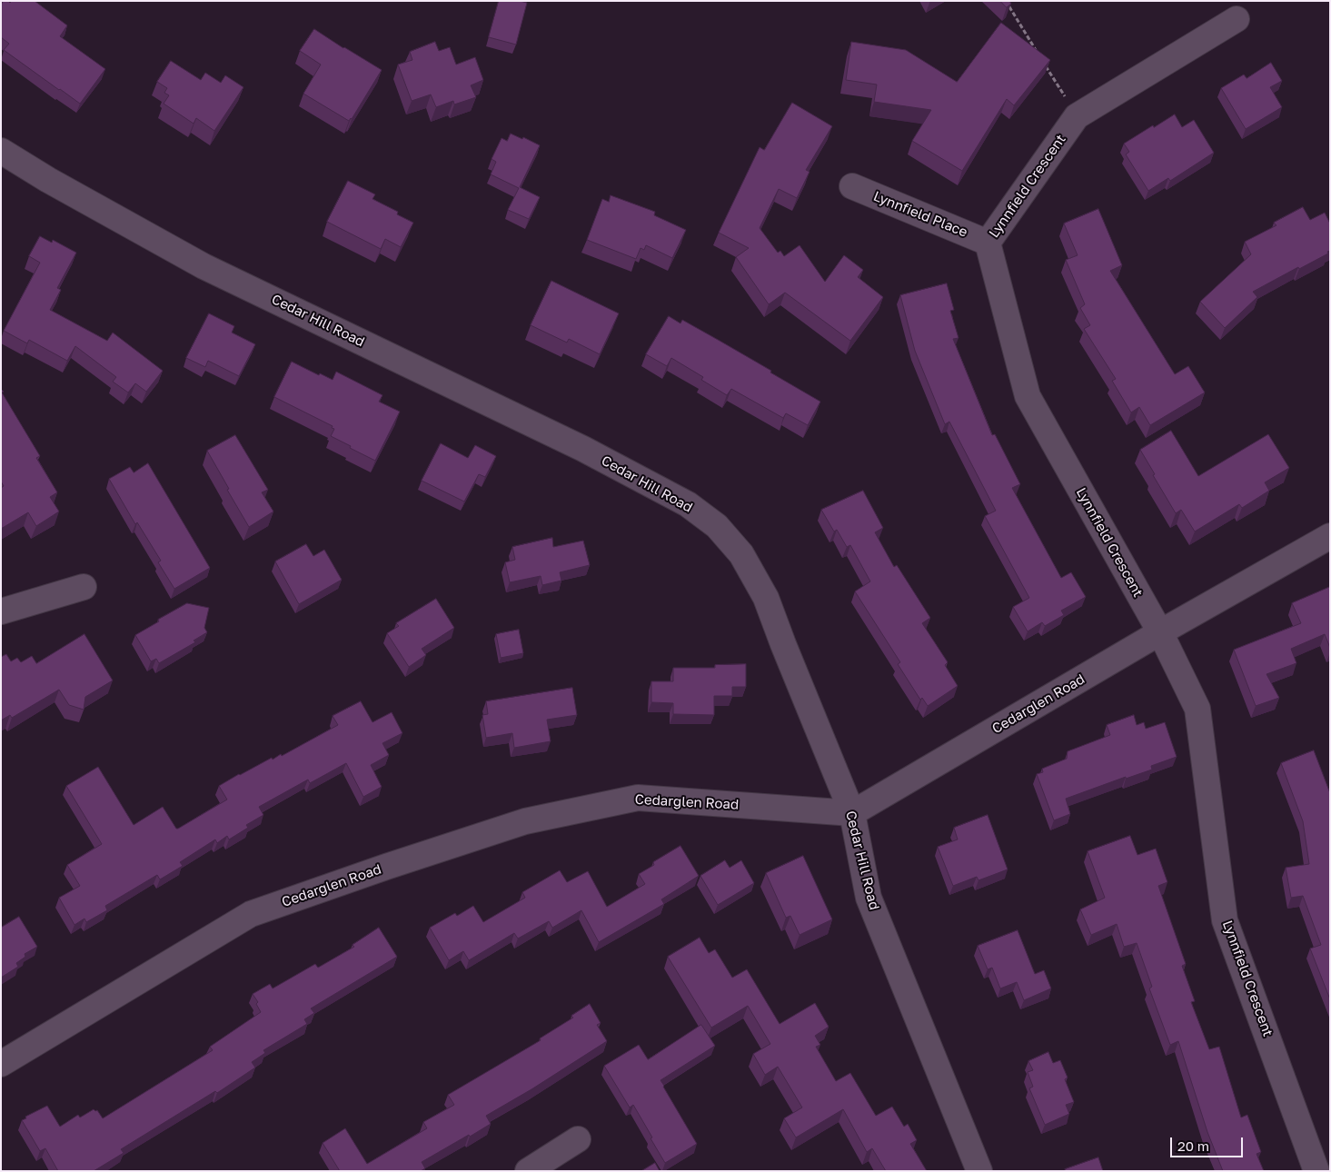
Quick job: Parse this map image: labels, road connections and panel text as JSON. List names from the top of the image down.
{
  "streets": {
    "street": [
      "Lynnfield Crescent",
      "Lynnfield Place",
      "Cedar Hill Road",
      "Cedarglen Road"
    ]
  },
  "crossings": [
    ["Lynnfield Crescent", "Lynnfield Place"],
    ["Lynnfield Crescent", "Cedarglen Road"],
    ["Cedar Hill Road", "Cedarglen Road"]
  ],
  "scale_bar": "20 m"
}
